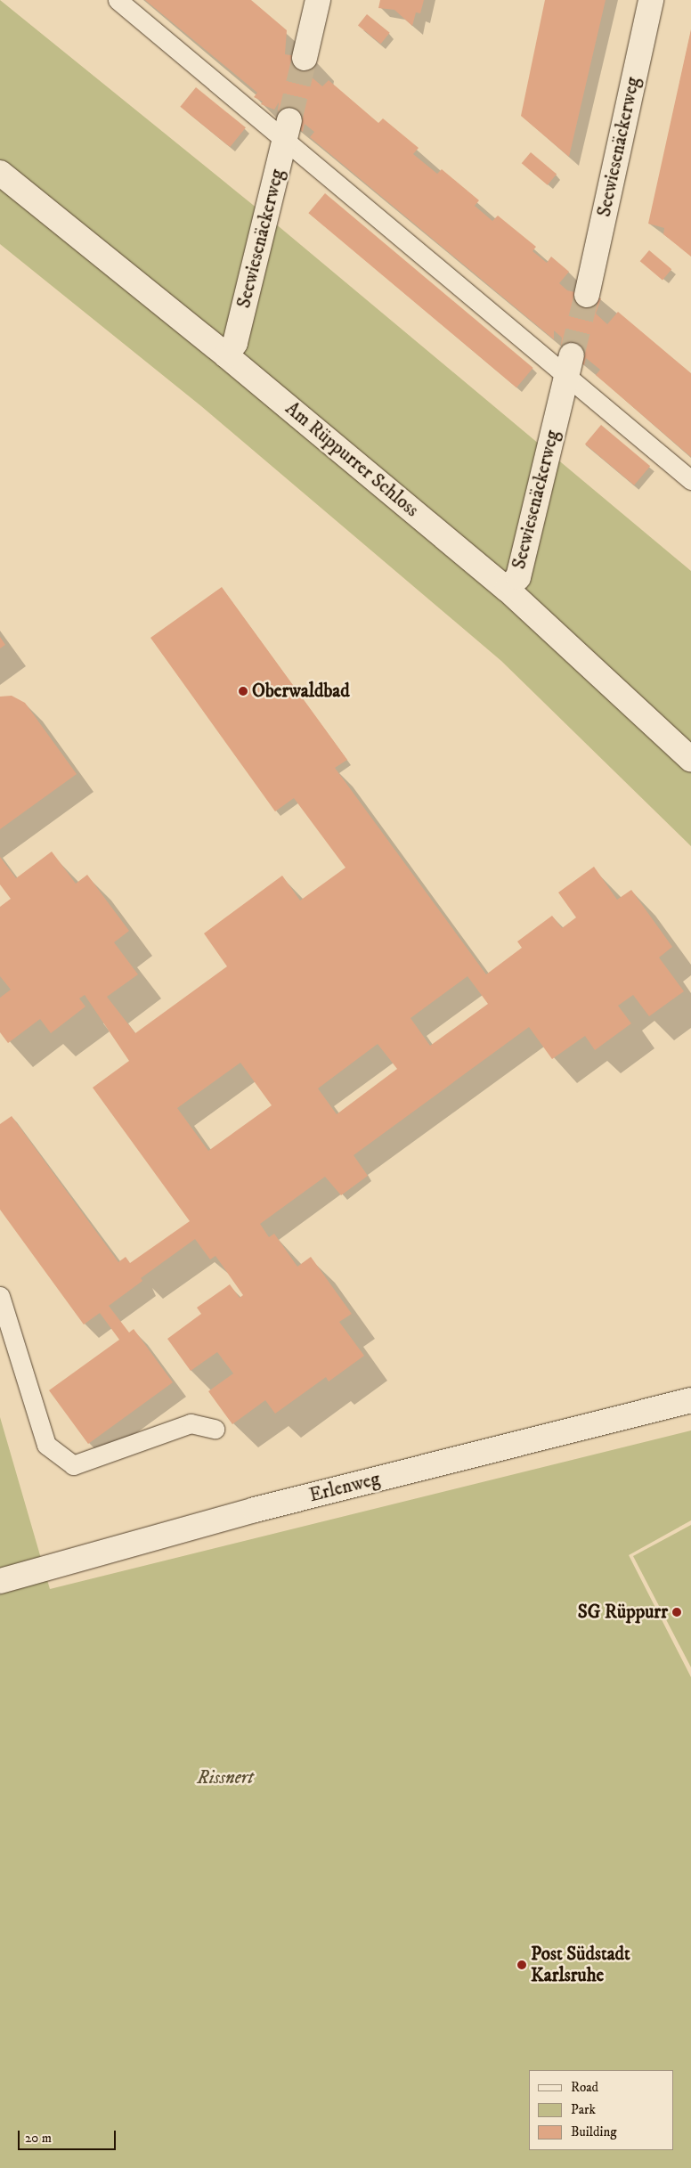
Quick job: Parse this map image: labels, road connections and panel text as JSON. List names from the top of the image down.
{
  "streets": {
    "street": ["Seewiesenäckerweg", "Am Rüppurrer Schloss", "Erlenweg"]
  },
  "crossings": [
    ["Seewiesenäckerweg", "Am Rüppurrer Schloss"]
  ],
  "parks": ["Rissnert"],
  "places": ["Oberwaldbad", "SG Rüppurr", "Post Südstadt Karlsruhe"],
  "legend": ["Road", "Park", "Building"],
  "scale_bar": "20 m"
}
